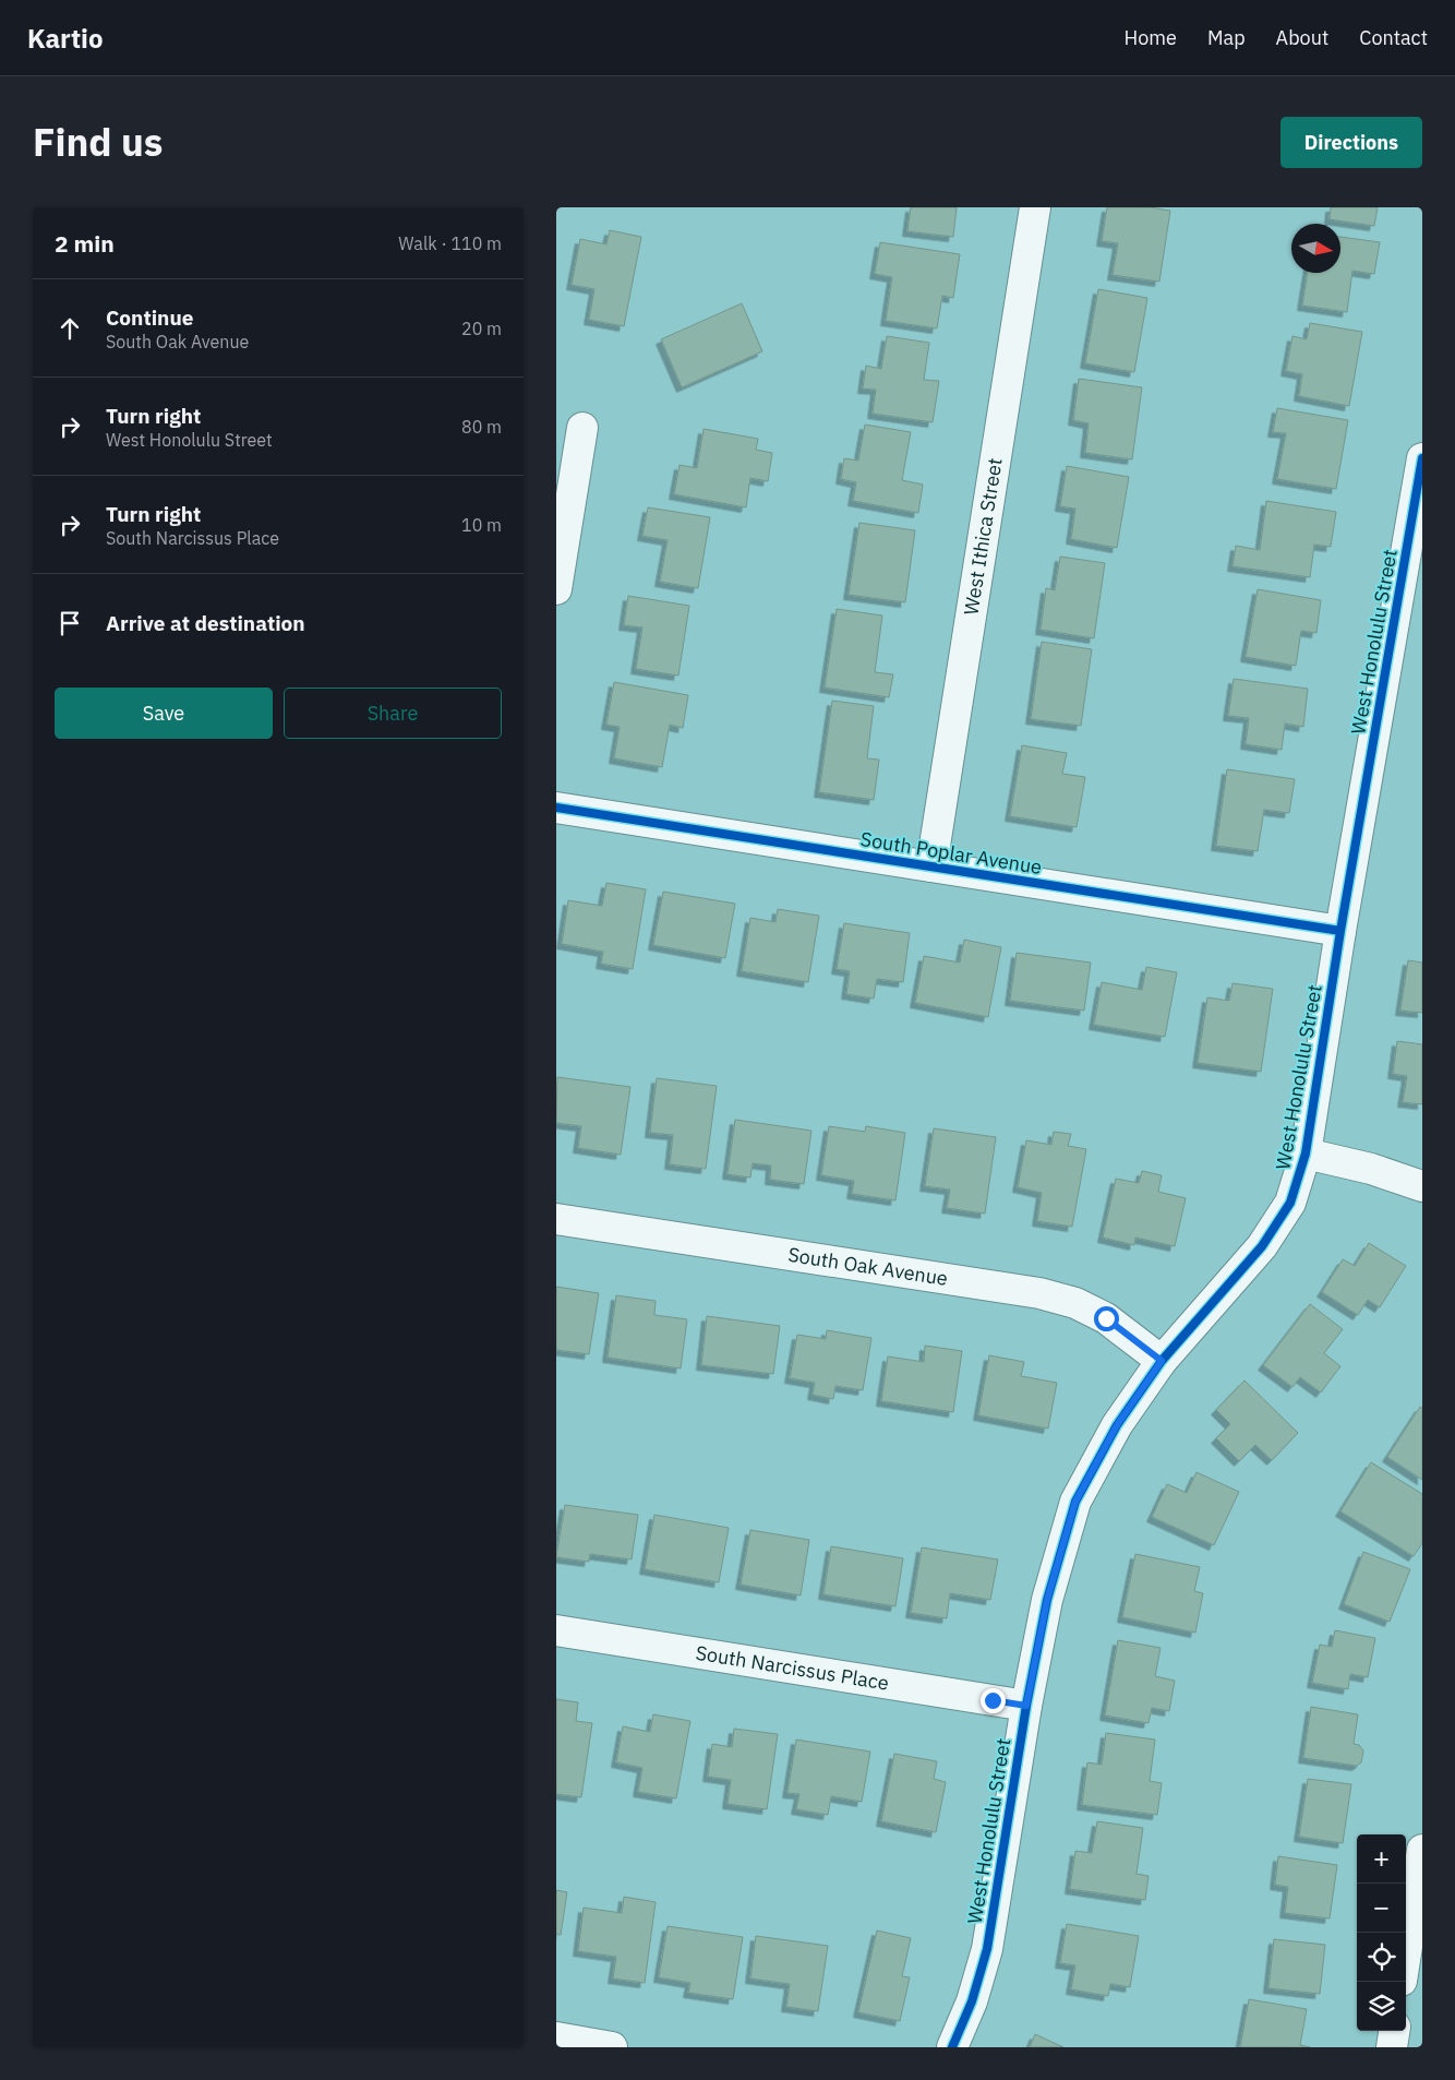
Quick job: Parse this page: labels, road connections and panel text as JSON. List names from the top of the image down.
{
  "streets": {
    "street": [
      "West Ithica Street",
      "West Honolulu Street",
      "South Poplar Avenue",
      "South Oak Avenue",
      "South Narcissus Place"
    ]
  },
  "crossings": [
    ["West Ithica Street", "South Poplar Avenue"],
    ["West Honolulu Street", "South Poplar Avenue"],
    ["West Honolulu Street", "South Oak Avenue"],
    ["West Honolulu Street", "South Narcissus Place"]
  ],
  "north": "right",
  "page": {
    "header": "Kartio",
    "nav": [
      "Home",
      "Map",
      "About",
      "Contact"
    ],
    "title": "Find us",
    "buttons": [
      "Directions",
      ["Save", "Share"]
    ],
    "heading": ["2 min", "Walk · 110 m"],
    "list": [
      ["Continue", "South Oak Avenue", "20 m"],
      ["Turn right", "West Honolulu Street", "80 m"],
      ["Turn right", "South Narcissus Place", "10 m"],
      "Arrive at destination"
    ],
    "map_buttons": ["+", "−"]
  }
}
